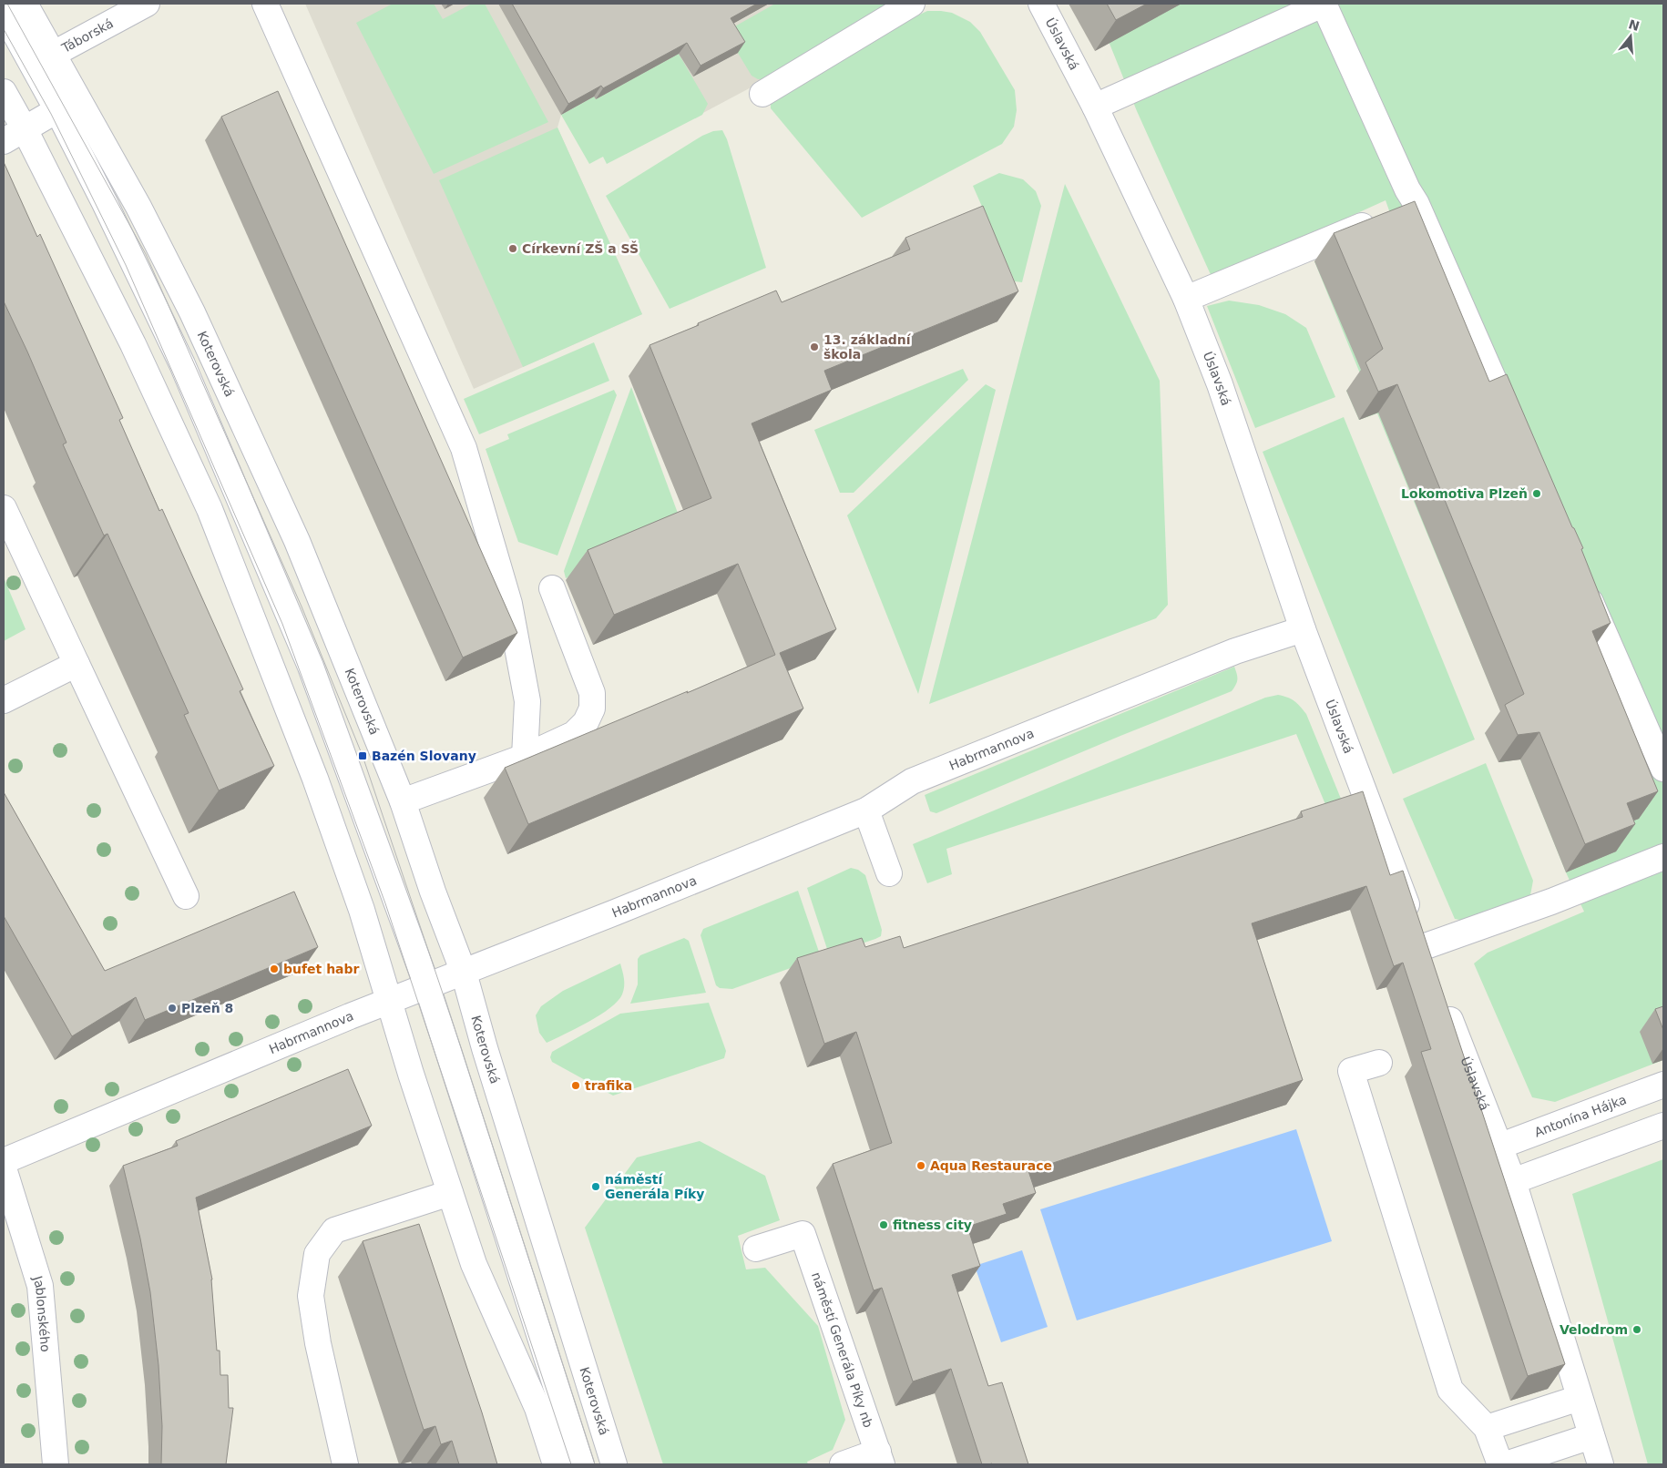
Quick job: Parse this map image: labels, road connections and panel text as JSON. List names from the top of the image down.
{
  "streets": {
    "street": [
      "Táborská",
      "Úslavská",
      "Koterovská",
      "Habrmannova",
      "Antonína Hájka",
      "Jablonského",
      "náměstí Generála Píky nb"
    ]
  },
  "crossings": [
    ["Táborská", "Koterovská"],
    ["Úslavská", "Habrmannova"],
    ["Úslavská", "Antonína Hájka"],
    ["Koterovská", "Habrmannova"]
  ],
  "places": {
    "other": [
      "Církevní ZŠ a SŠ",
      "13. základní škola",
      "Lokomotiva Plzeň",
      "bufet habr",
      "Plzeň 8",
      "trafika",
      "Aqua Restaurace",
      "náměstí Generála Píky",
      "fitness city",
      "Velodrom"
    ],
    "transit": ["Bazén Slovany"]
  },
  "north": "top"
}
